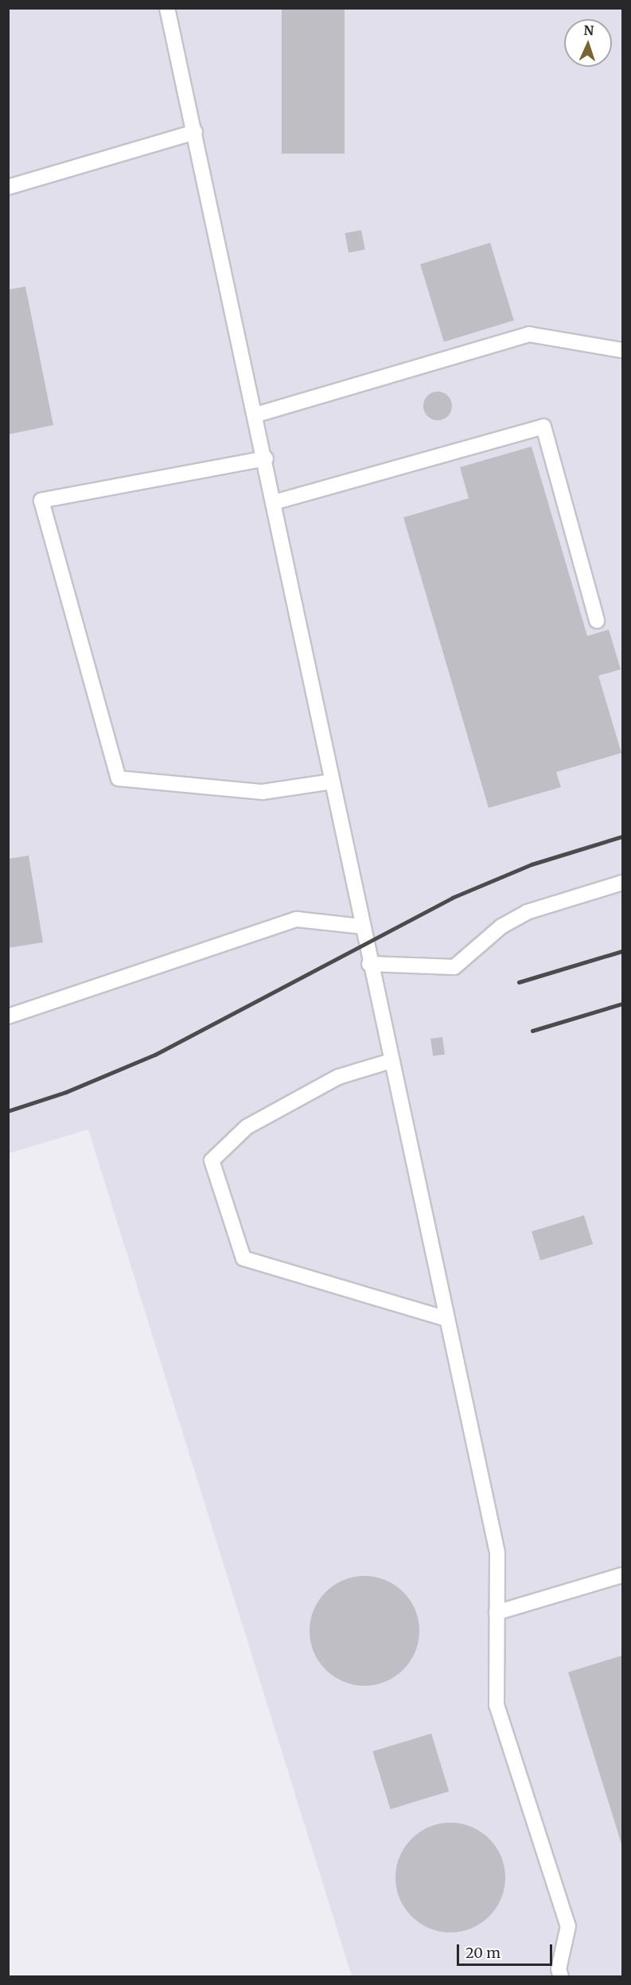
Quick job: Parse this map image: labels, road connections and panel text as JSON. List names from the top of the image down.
{
  "scale_bar": "20 m",
  "north": "top"
}
